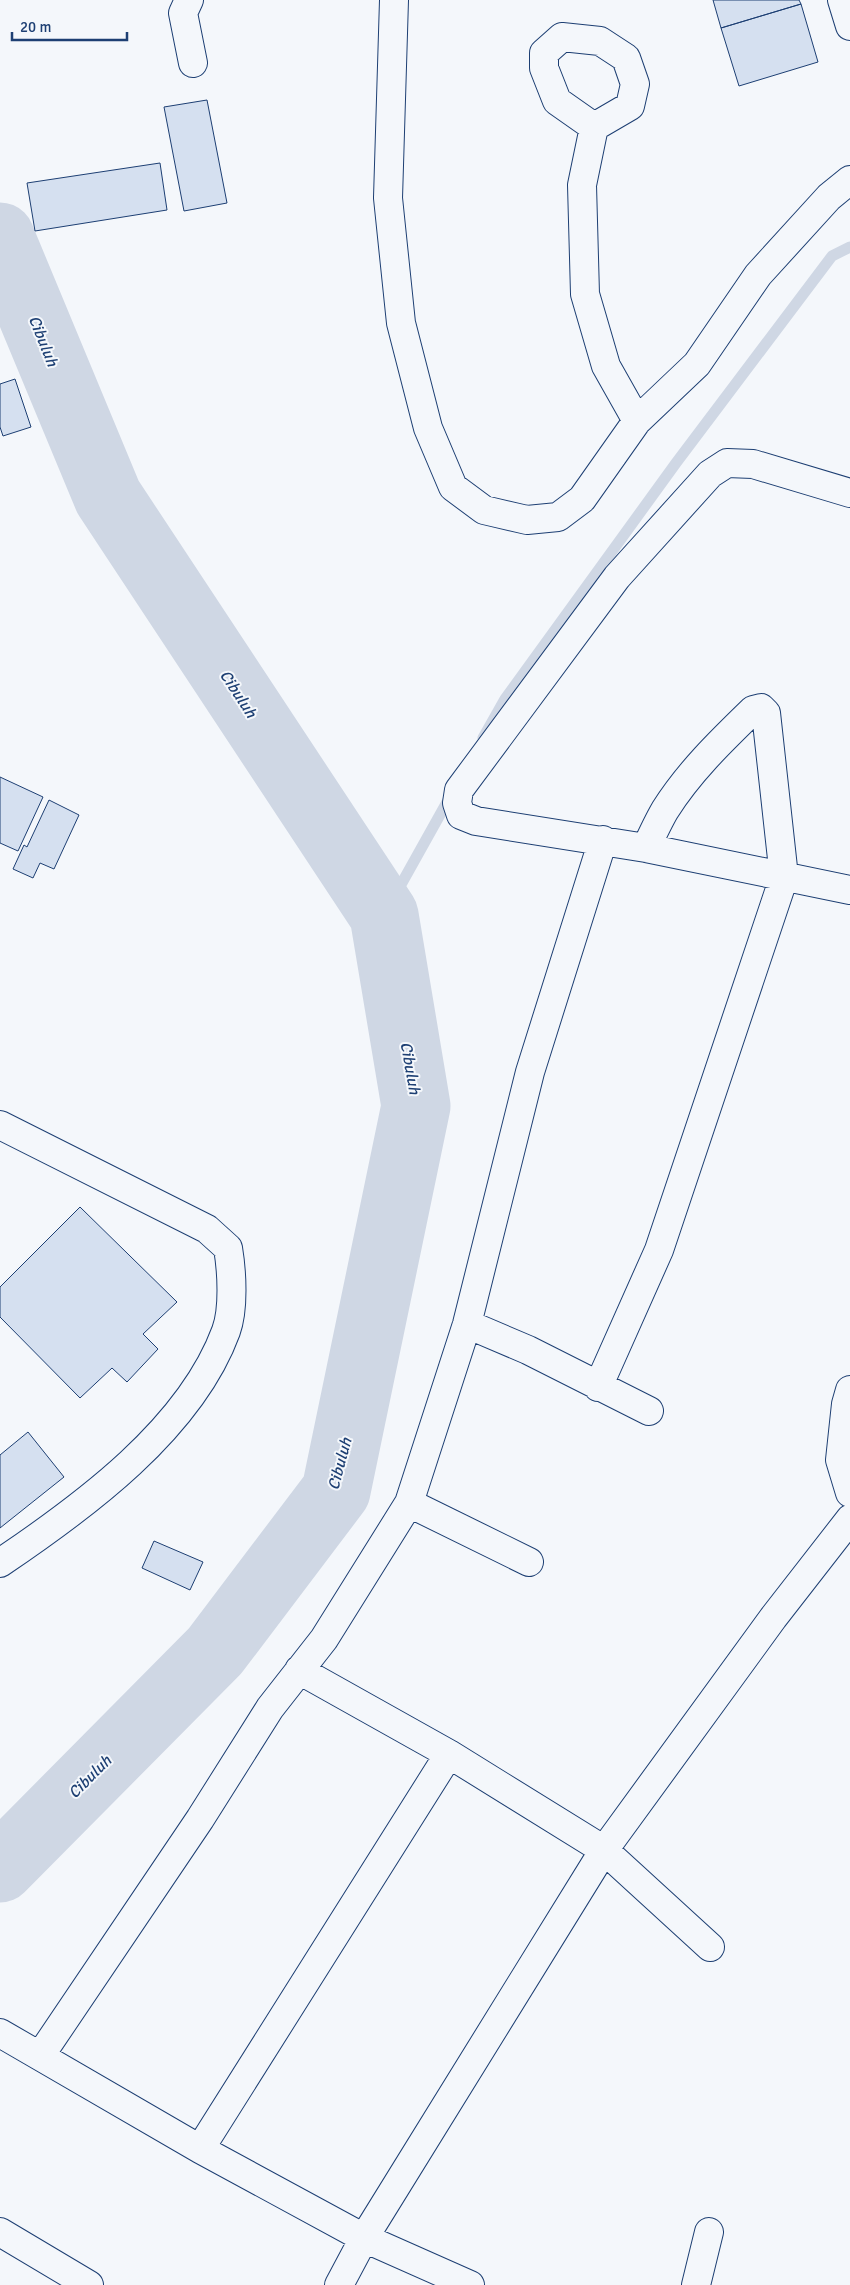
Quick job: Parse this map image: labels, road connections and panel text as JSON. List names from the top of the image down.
{
  "water": ["Cibuluh"],
  "scale_bar": "20 m"
}
